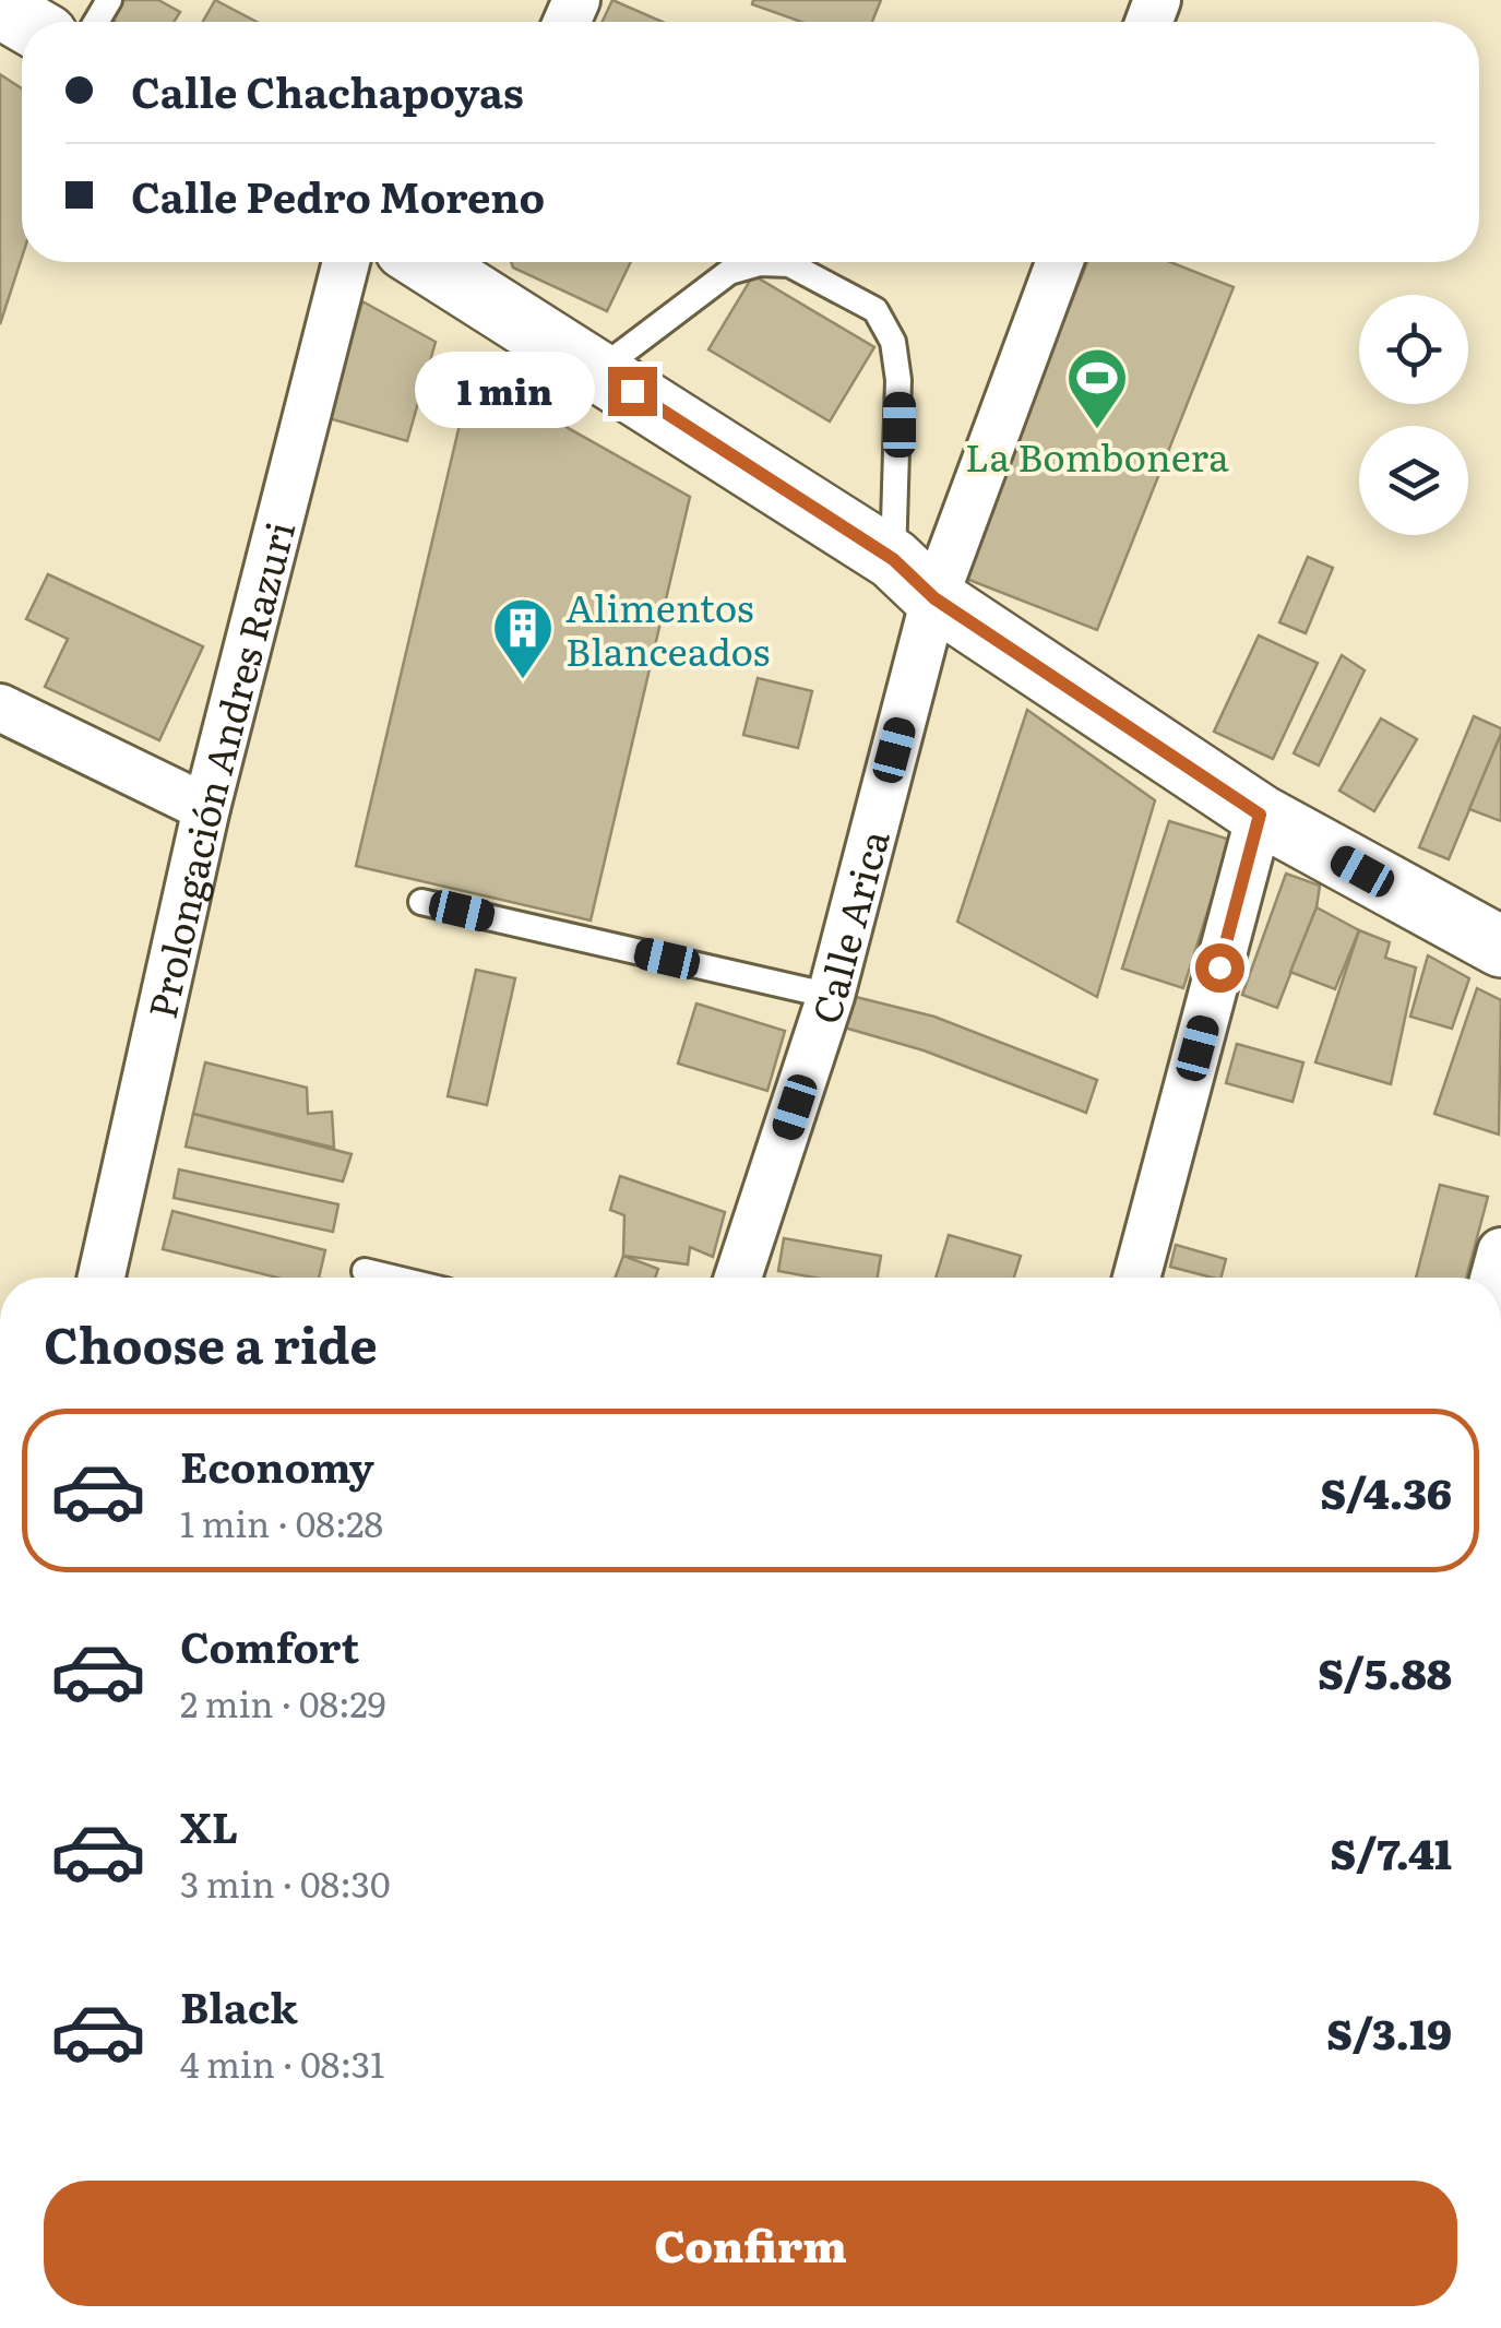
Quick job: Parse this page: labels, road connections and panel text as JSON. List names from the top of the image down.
{
  "streets": {
    "street": ["Prolongación Andres Razuri", "Calle Arica"]
  },
  "places": {
    "sports": ["La Bombonera"],
    "building": ["Alimentos Blanceados"]
  },
  "page": {
    "banner": ["Calle Chachapoyas", "Calle Pedro Moreno"],
    "bubble": "1 min",
    "heading": "Choose a ride",
    "list": [
      {
        "name": "Economy",
        "note": "1 min · 08:28",
        "value": "S/4.36"
      },
      {
        "name": "Comfort",
        "note": "2 min · 08:29",
        "value": "S/5.88"
      },
      {
        "name": "XL",
        "note": "3 min · 08:30",
        "value": "S/7.41"
      },
      {
        "name": "Black",
        "note": "4 min · 08:31",
        "value": "S/3.19"
      }
    ],
    "buttons": "Confirm"
  }
}
